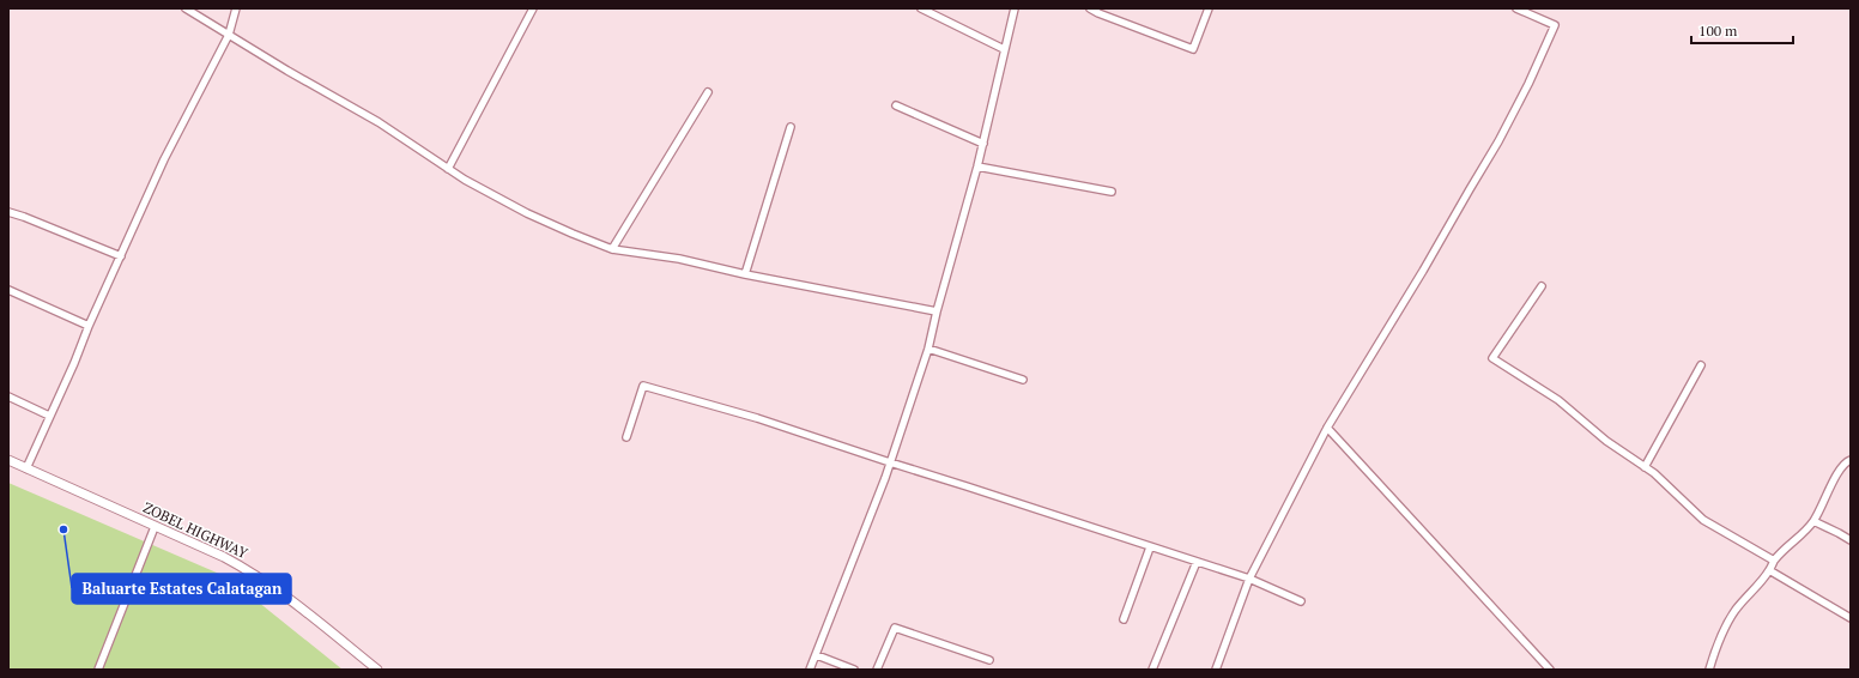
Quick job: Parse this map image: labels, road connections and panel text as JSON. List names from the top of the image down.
{
  "streets": {
    "main road": ["ZOBEL HIGHWAY"]
  },
  "places": ["Baluarte Estates Calatagan"],
  "scale_bar": "100 m"
}
